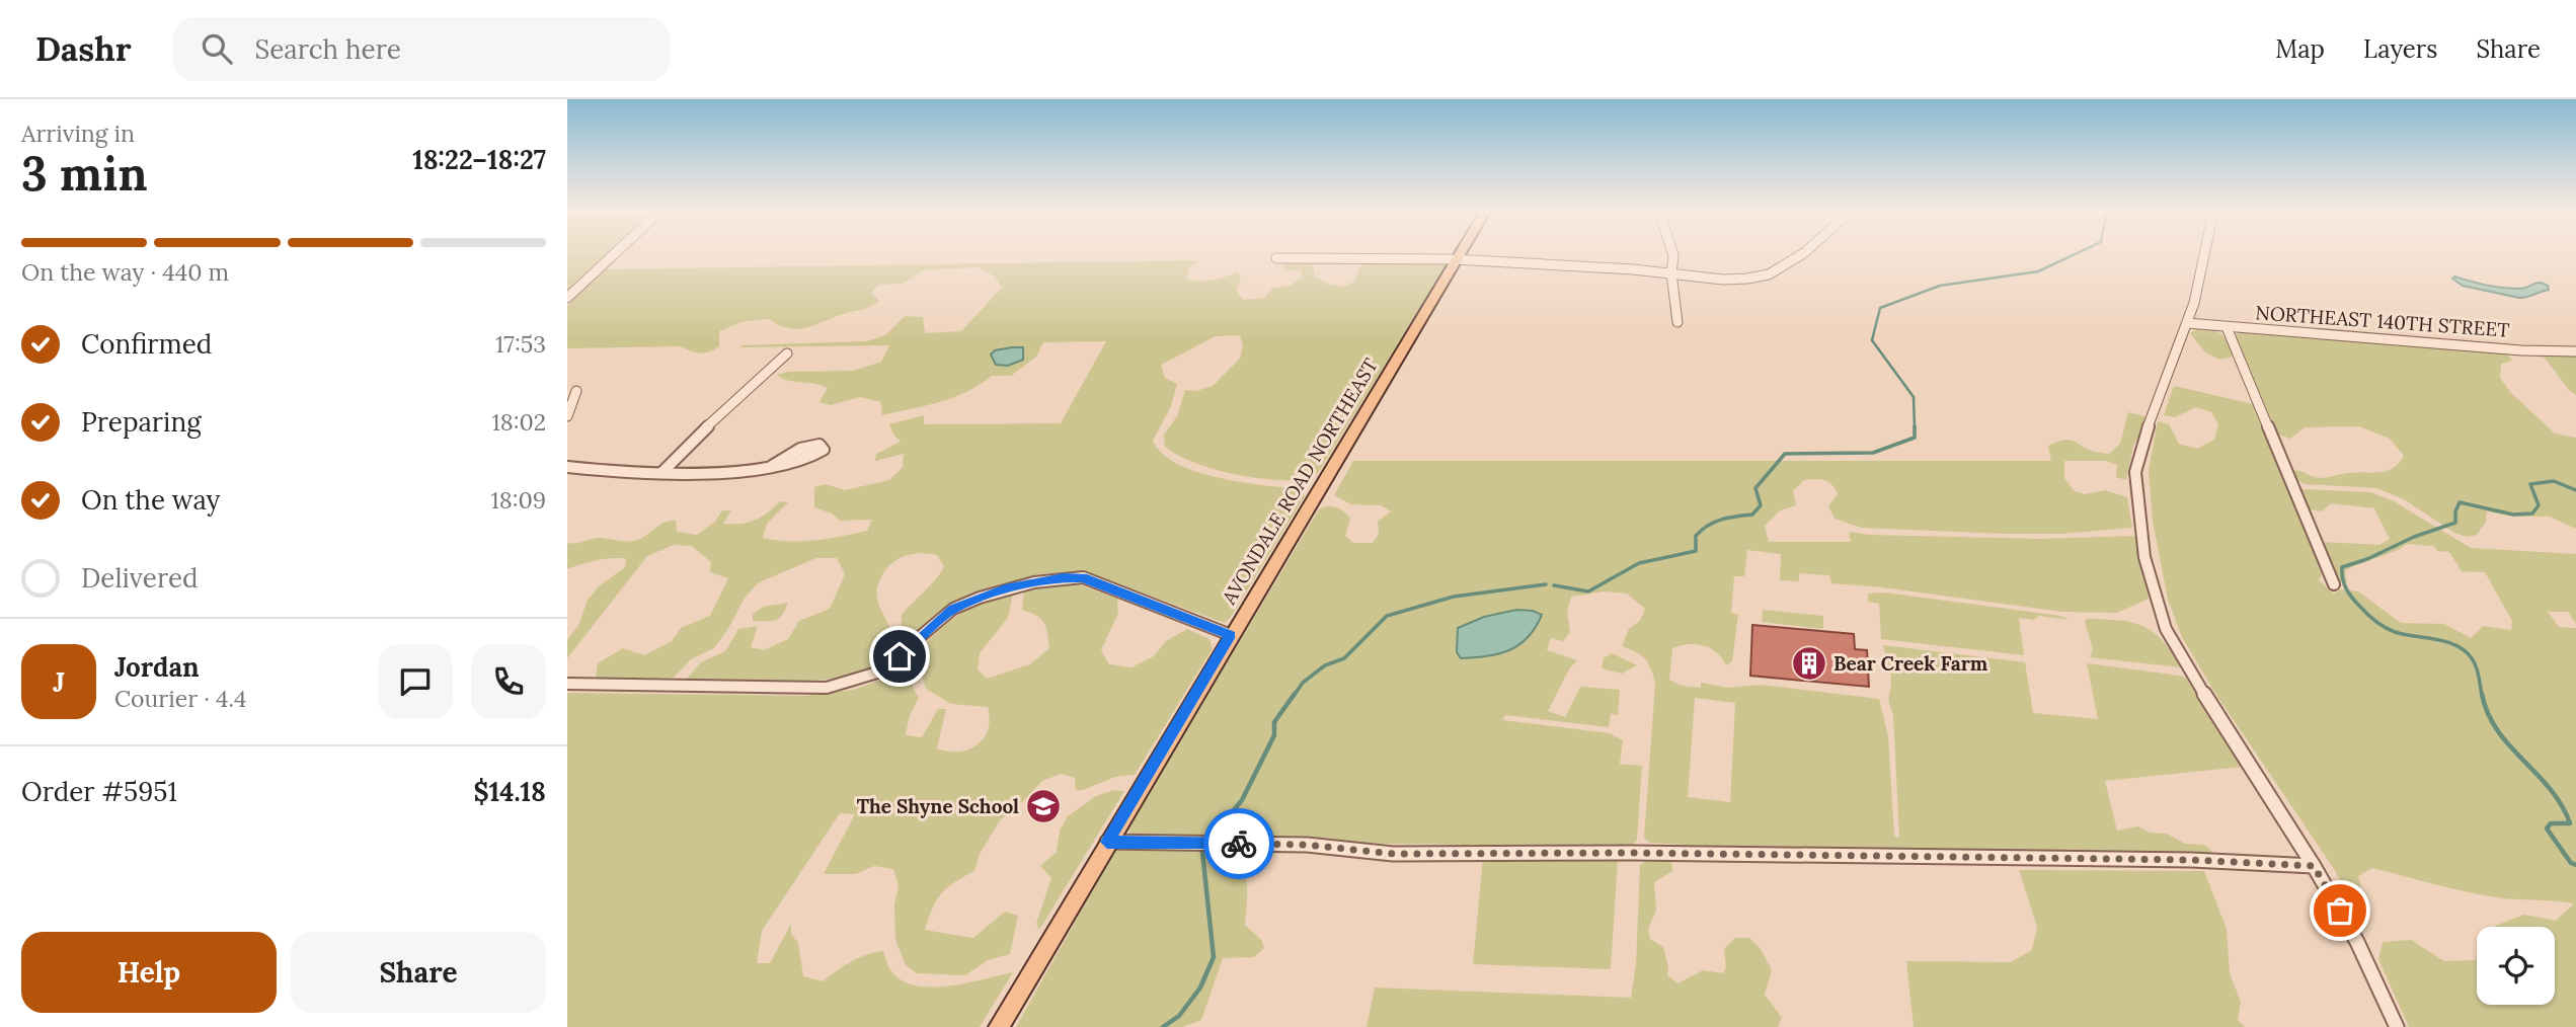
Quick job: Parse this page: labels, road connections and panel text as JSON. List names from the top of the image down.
{
  "streets": {
    "main road": ["AVONDALE ROAD NORTHEAST"],
    "street": ["NORTHEAST 140TH STREET"]
  },
  "places": {
    "building": ["Bear Creek Farm"],
    "school or university": ["The Shyne School"]
  },
  "page": {
    "header": "Dashr",
    "search": "Search here",
    "nav": ["Map", "Layers", "Share"],
    "heading": ["3 min", "Arriving in", "18:22–18:27"],
    "panel": [
      "Jordan",
      "Courier · 4.4",
      "Order #5951",
      "$14.18"
    ],
    "bar": "On the way · 440 m",
    "list": [
      ["Confirmed", "17:53"],
      ["Preparing", "18:02"],
      ["On the way", "18:09"],
      "Delivered"
    ],
    "round": "J",
    "buttons": ["Help", "Share"]
  }
}
